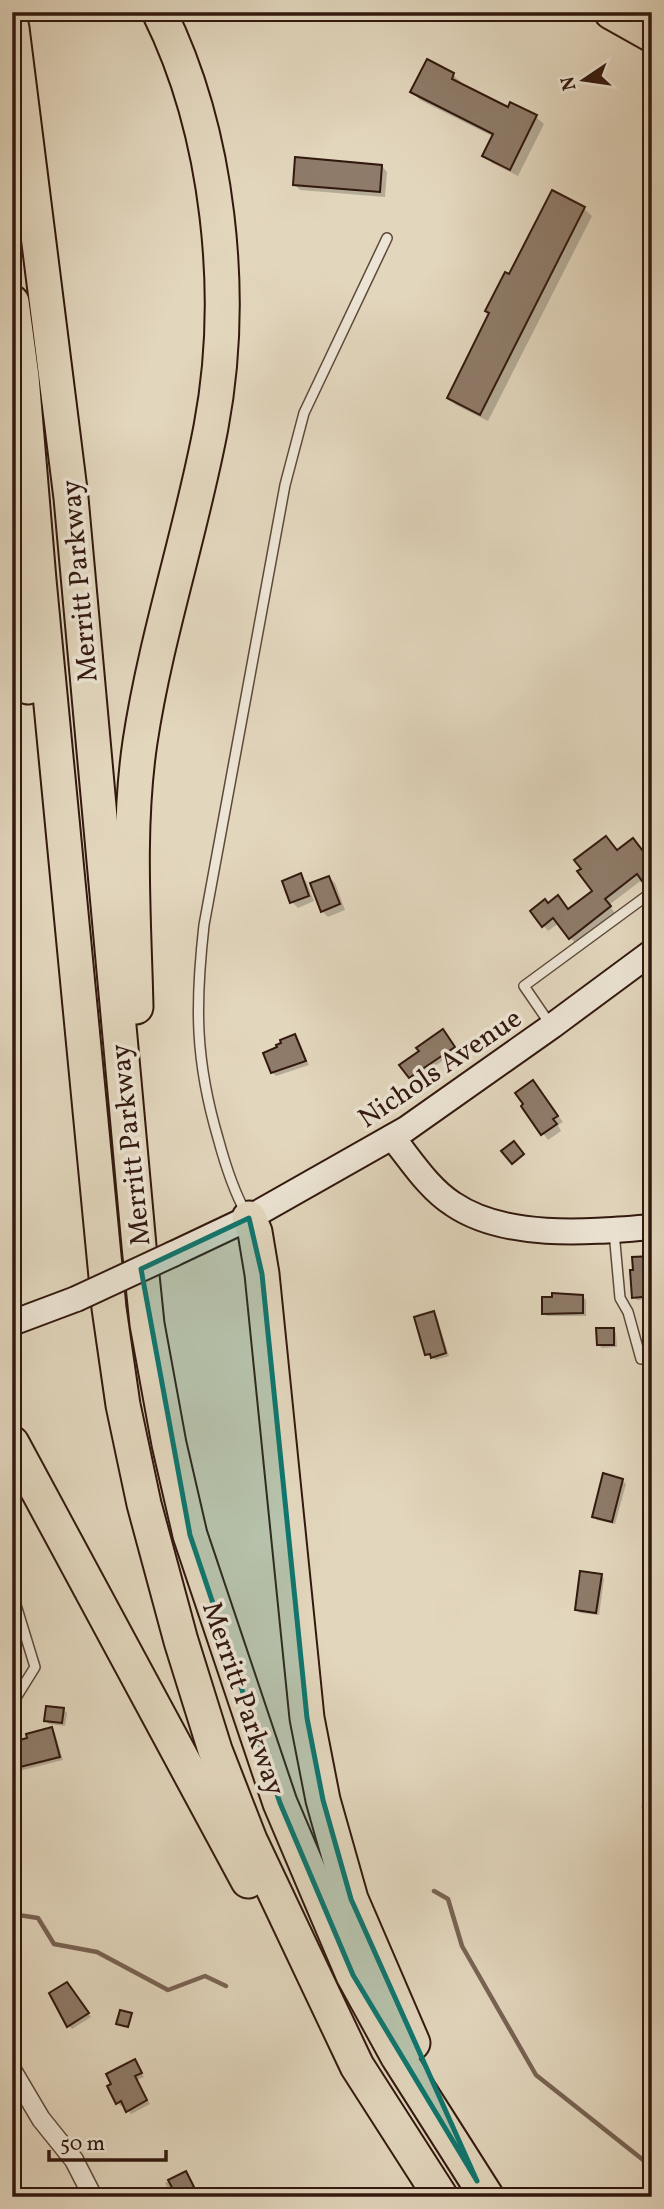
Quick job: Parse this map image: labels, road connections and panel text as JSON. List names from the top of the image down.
{
  "streets": {
    "highway": ["Merritt Parkway"],
    "main road": ["Nichols Avenue"]
  },
  "scale_bar": "50 m",
  "north": "left"
}
